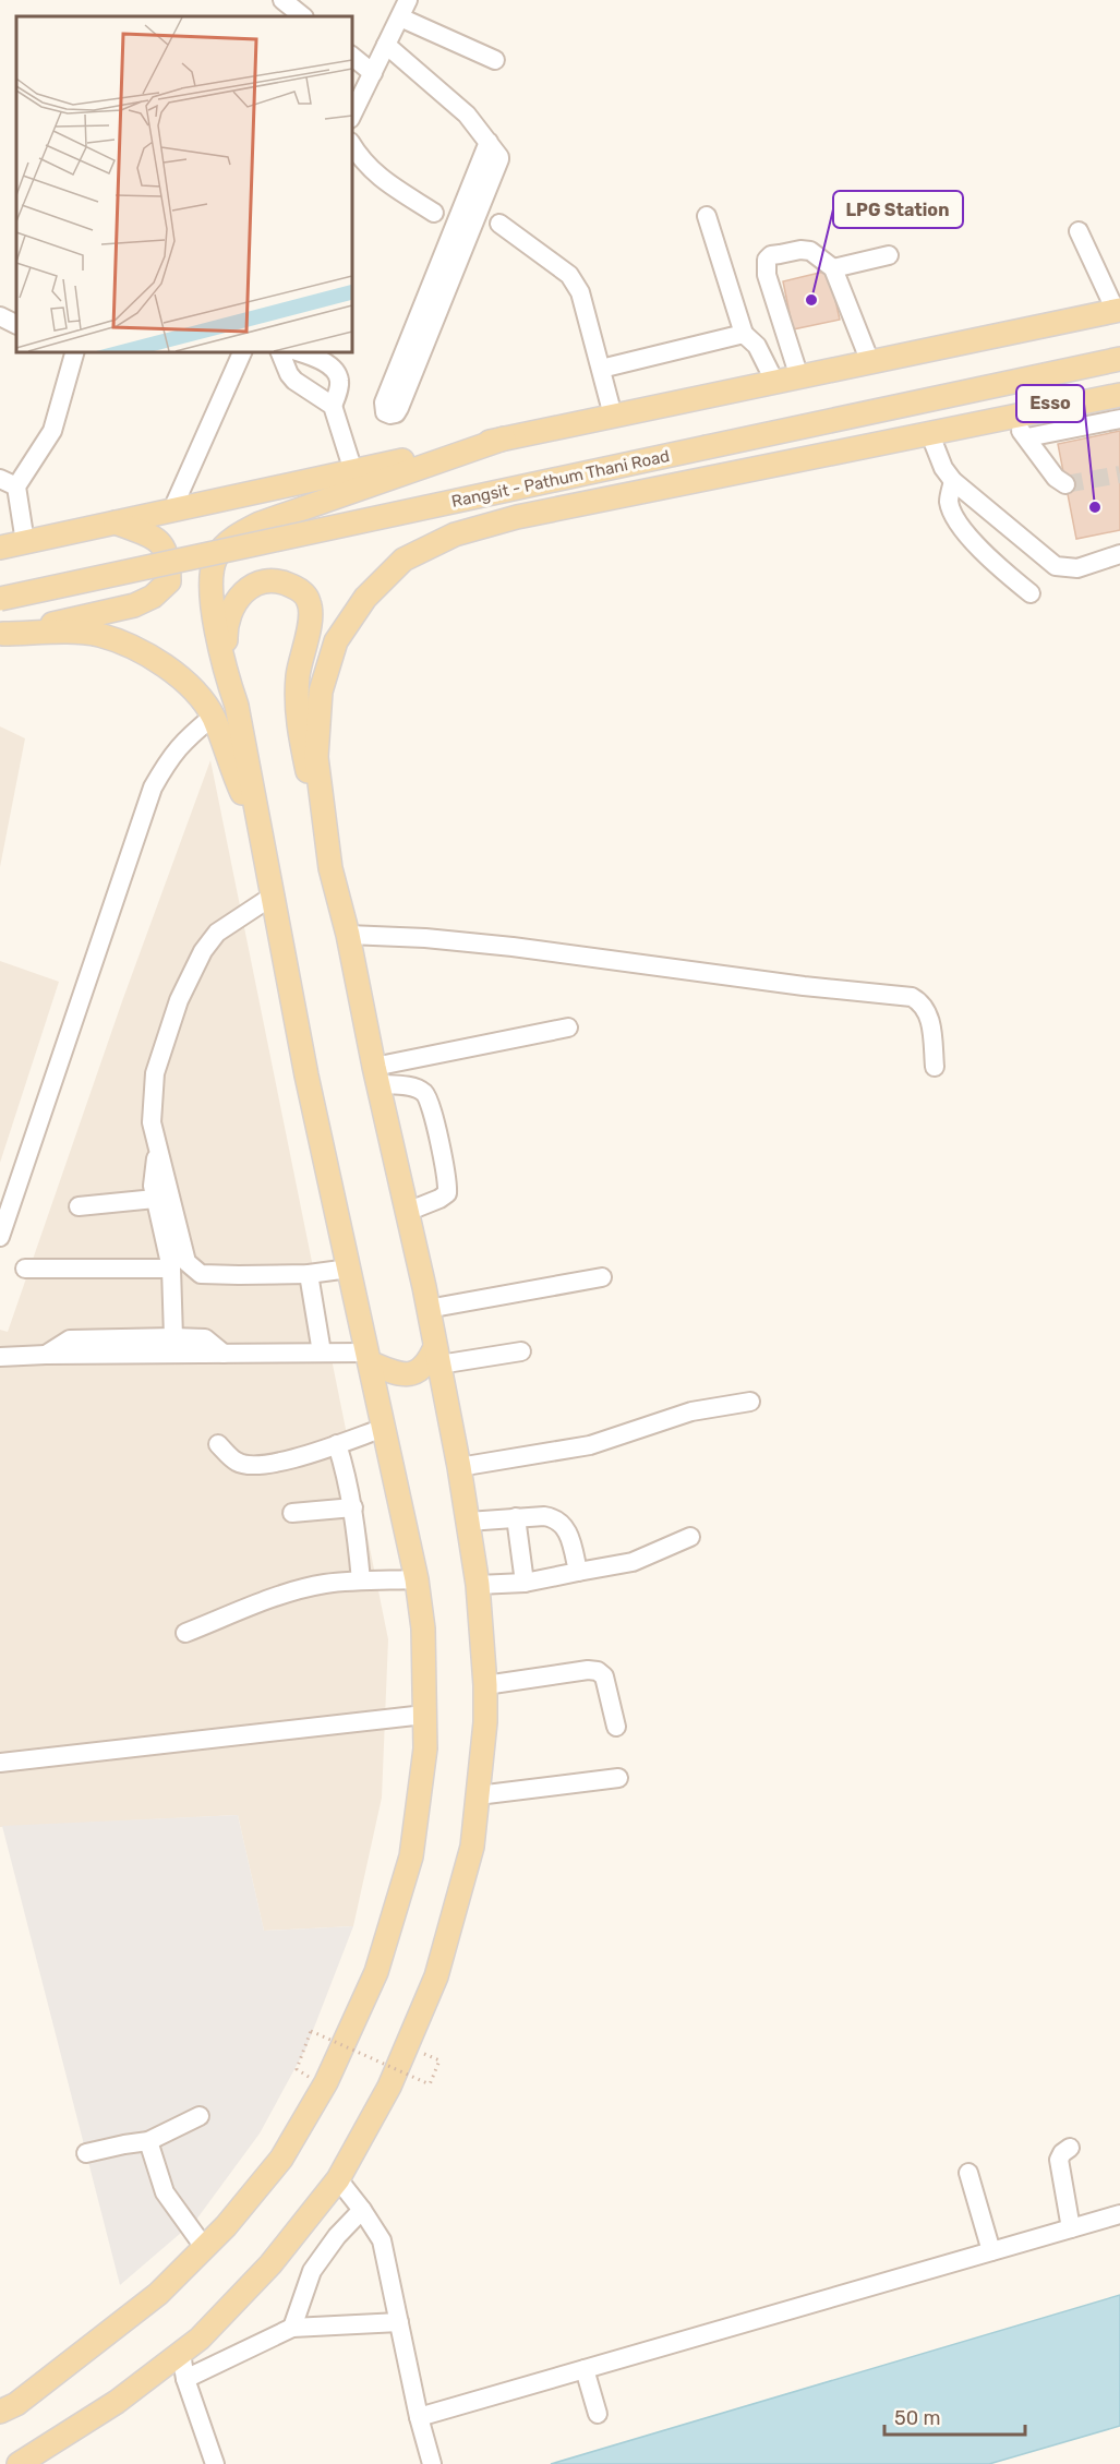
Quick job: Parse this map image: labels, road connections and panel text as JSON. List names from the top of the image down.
{
  "streets": {
    "main road": ["Rangsit - Pathum Thani Road"]
  },
  "places": ["LPG Station", "Esso"],
  "scale_bar": "50 m"
}
